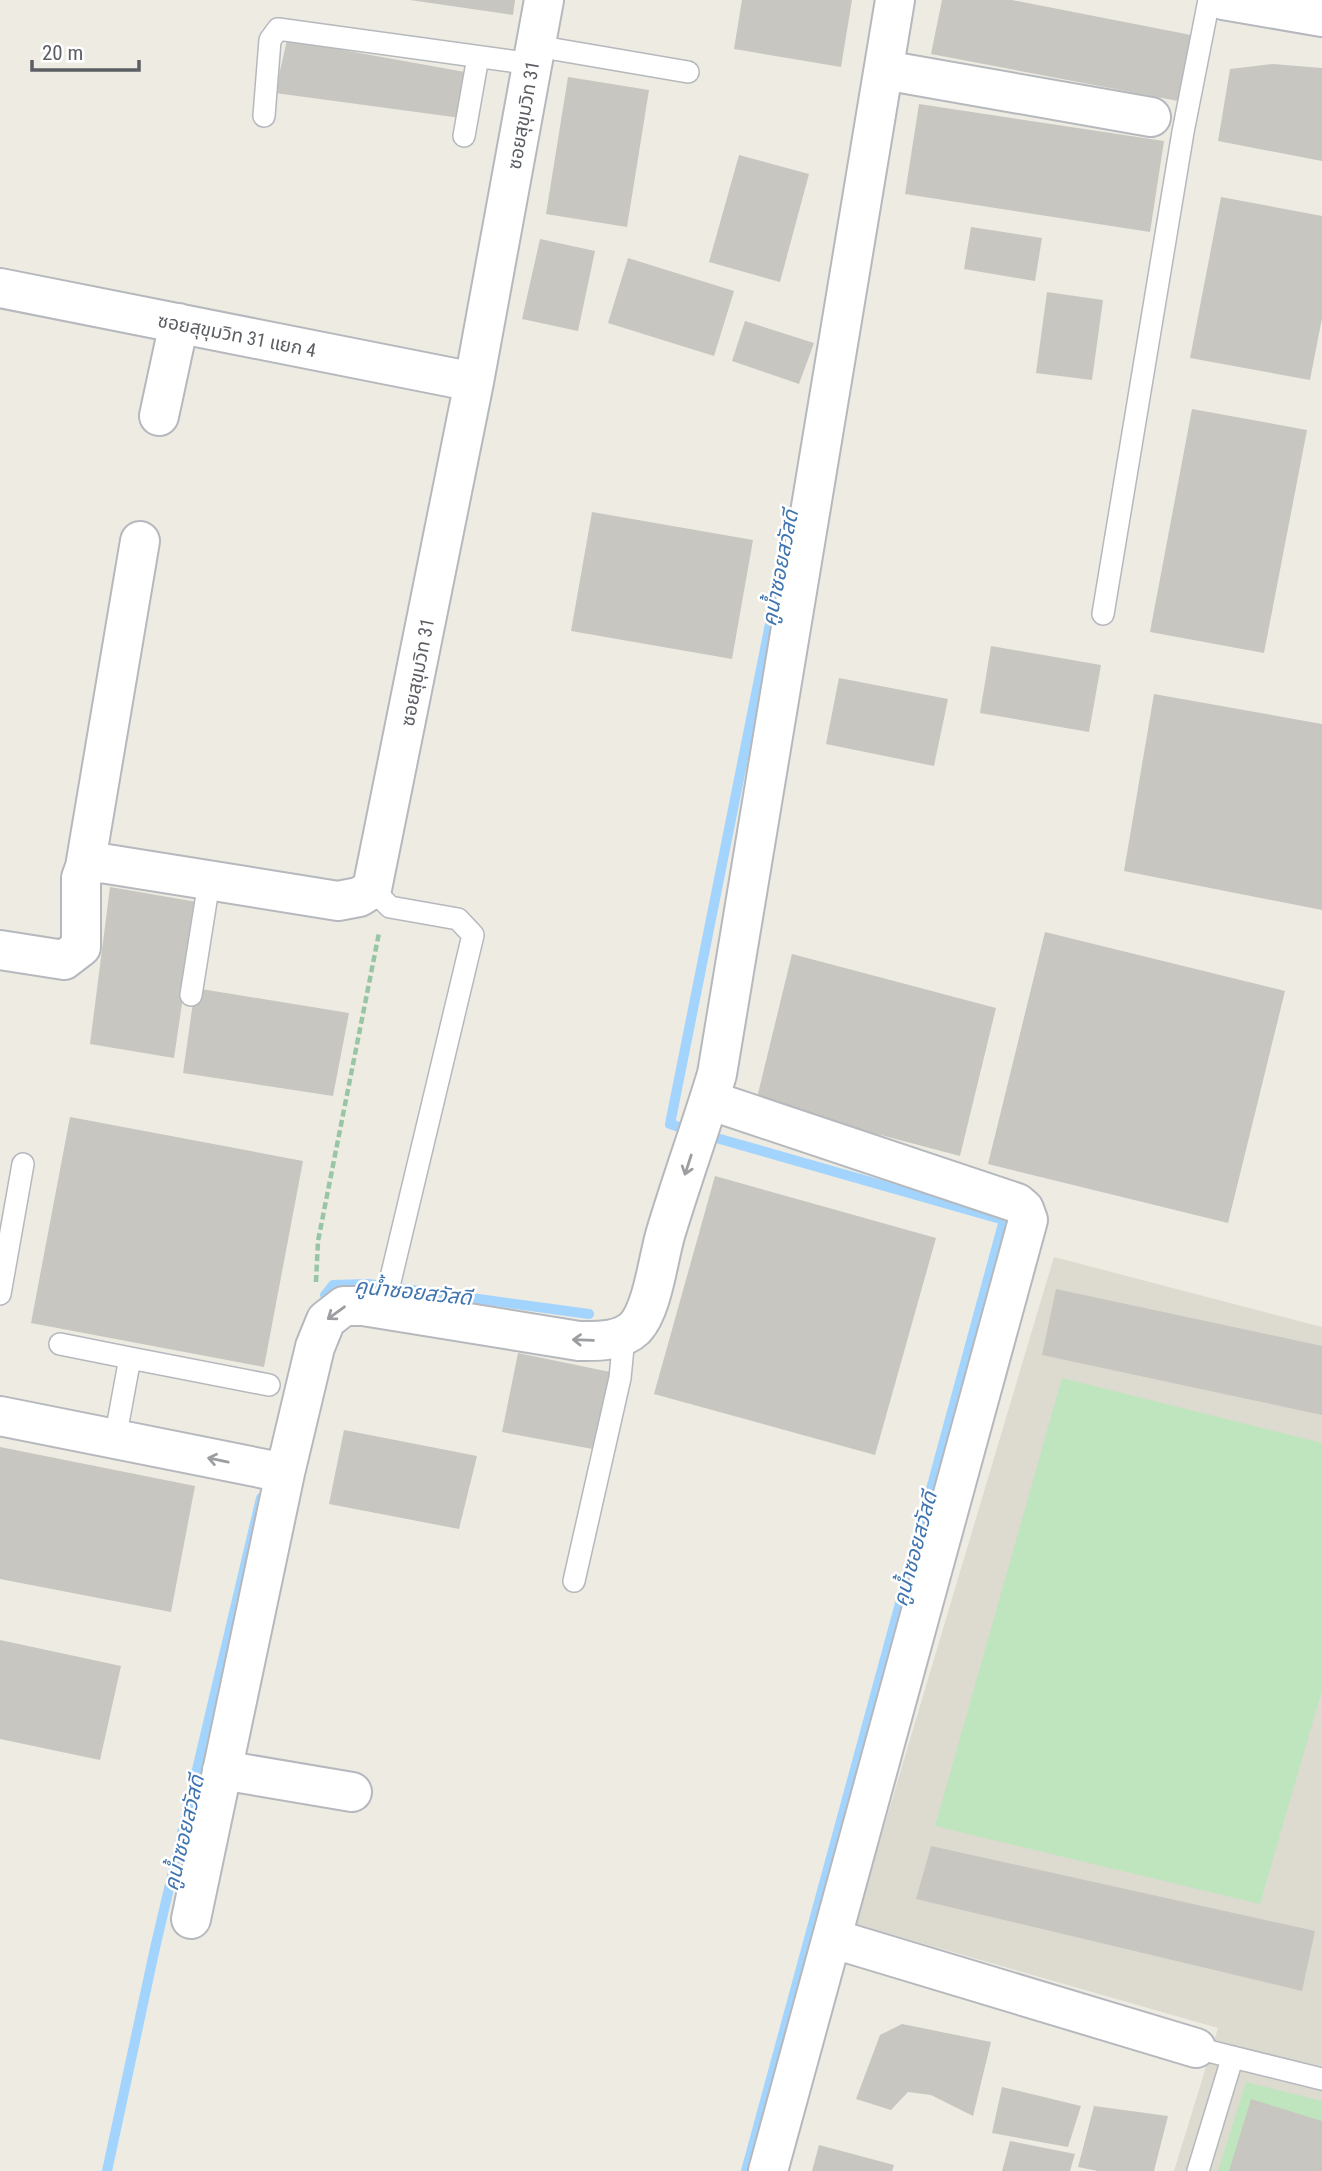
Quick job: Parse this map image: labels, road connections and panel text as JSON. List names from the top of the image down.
{
  "streets": {
    "street": ["ซอยสุขุมวิท 31", "ซอยสุขุมวิท 31 แยก 4"]
  },
  "crossings": [
    ["ซอยสุขุมวิท 31", "ซอยสุขุมวิท 31 แยก 4"]
  ],
  "water": ["คูน้ำซอยสวัสดี"],
  "scale_bar": "20 m"
}
